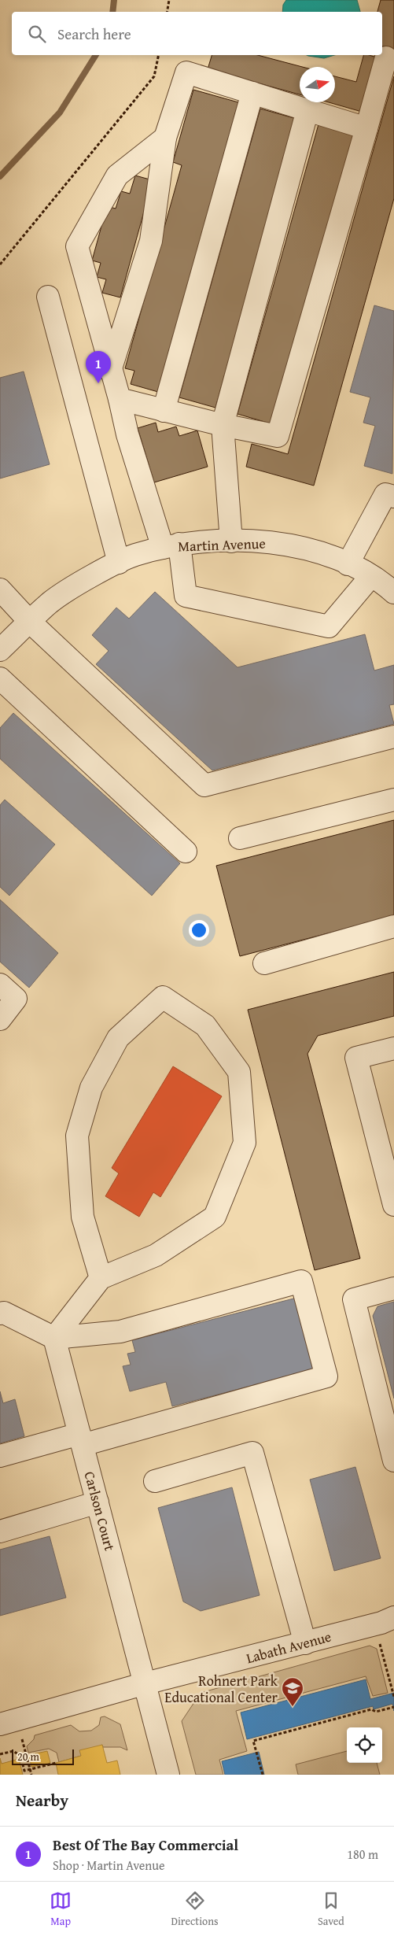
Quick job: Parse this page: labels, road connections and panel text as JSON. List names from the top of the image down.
{
  "streets": {
    "street": ["Martin Avenue", "Carlson Court", "Labath Avenue"]
  },
  "crossings": [
    ["Carlson Court", "Labath Avenue"]
  ],
  "places": {
    "school or university": ["Rohnert Park Educational Center"]
  },
  "scale_bar": "20 m",
  "north": "right",
  "page": {
    "search": "Search here",
    "pins": "1",
    "scale": "20 m",
    "heading": "Nearby",
    "list": [
      {
        "mark": "1",
        "name": "Best Of The Bay Commercial",
        "note": "Shop · Martin Avenue",
        "value": "180 m"
      }
    ],
    "nav": ["Map", "Directions", "Saved"]
  }
}
